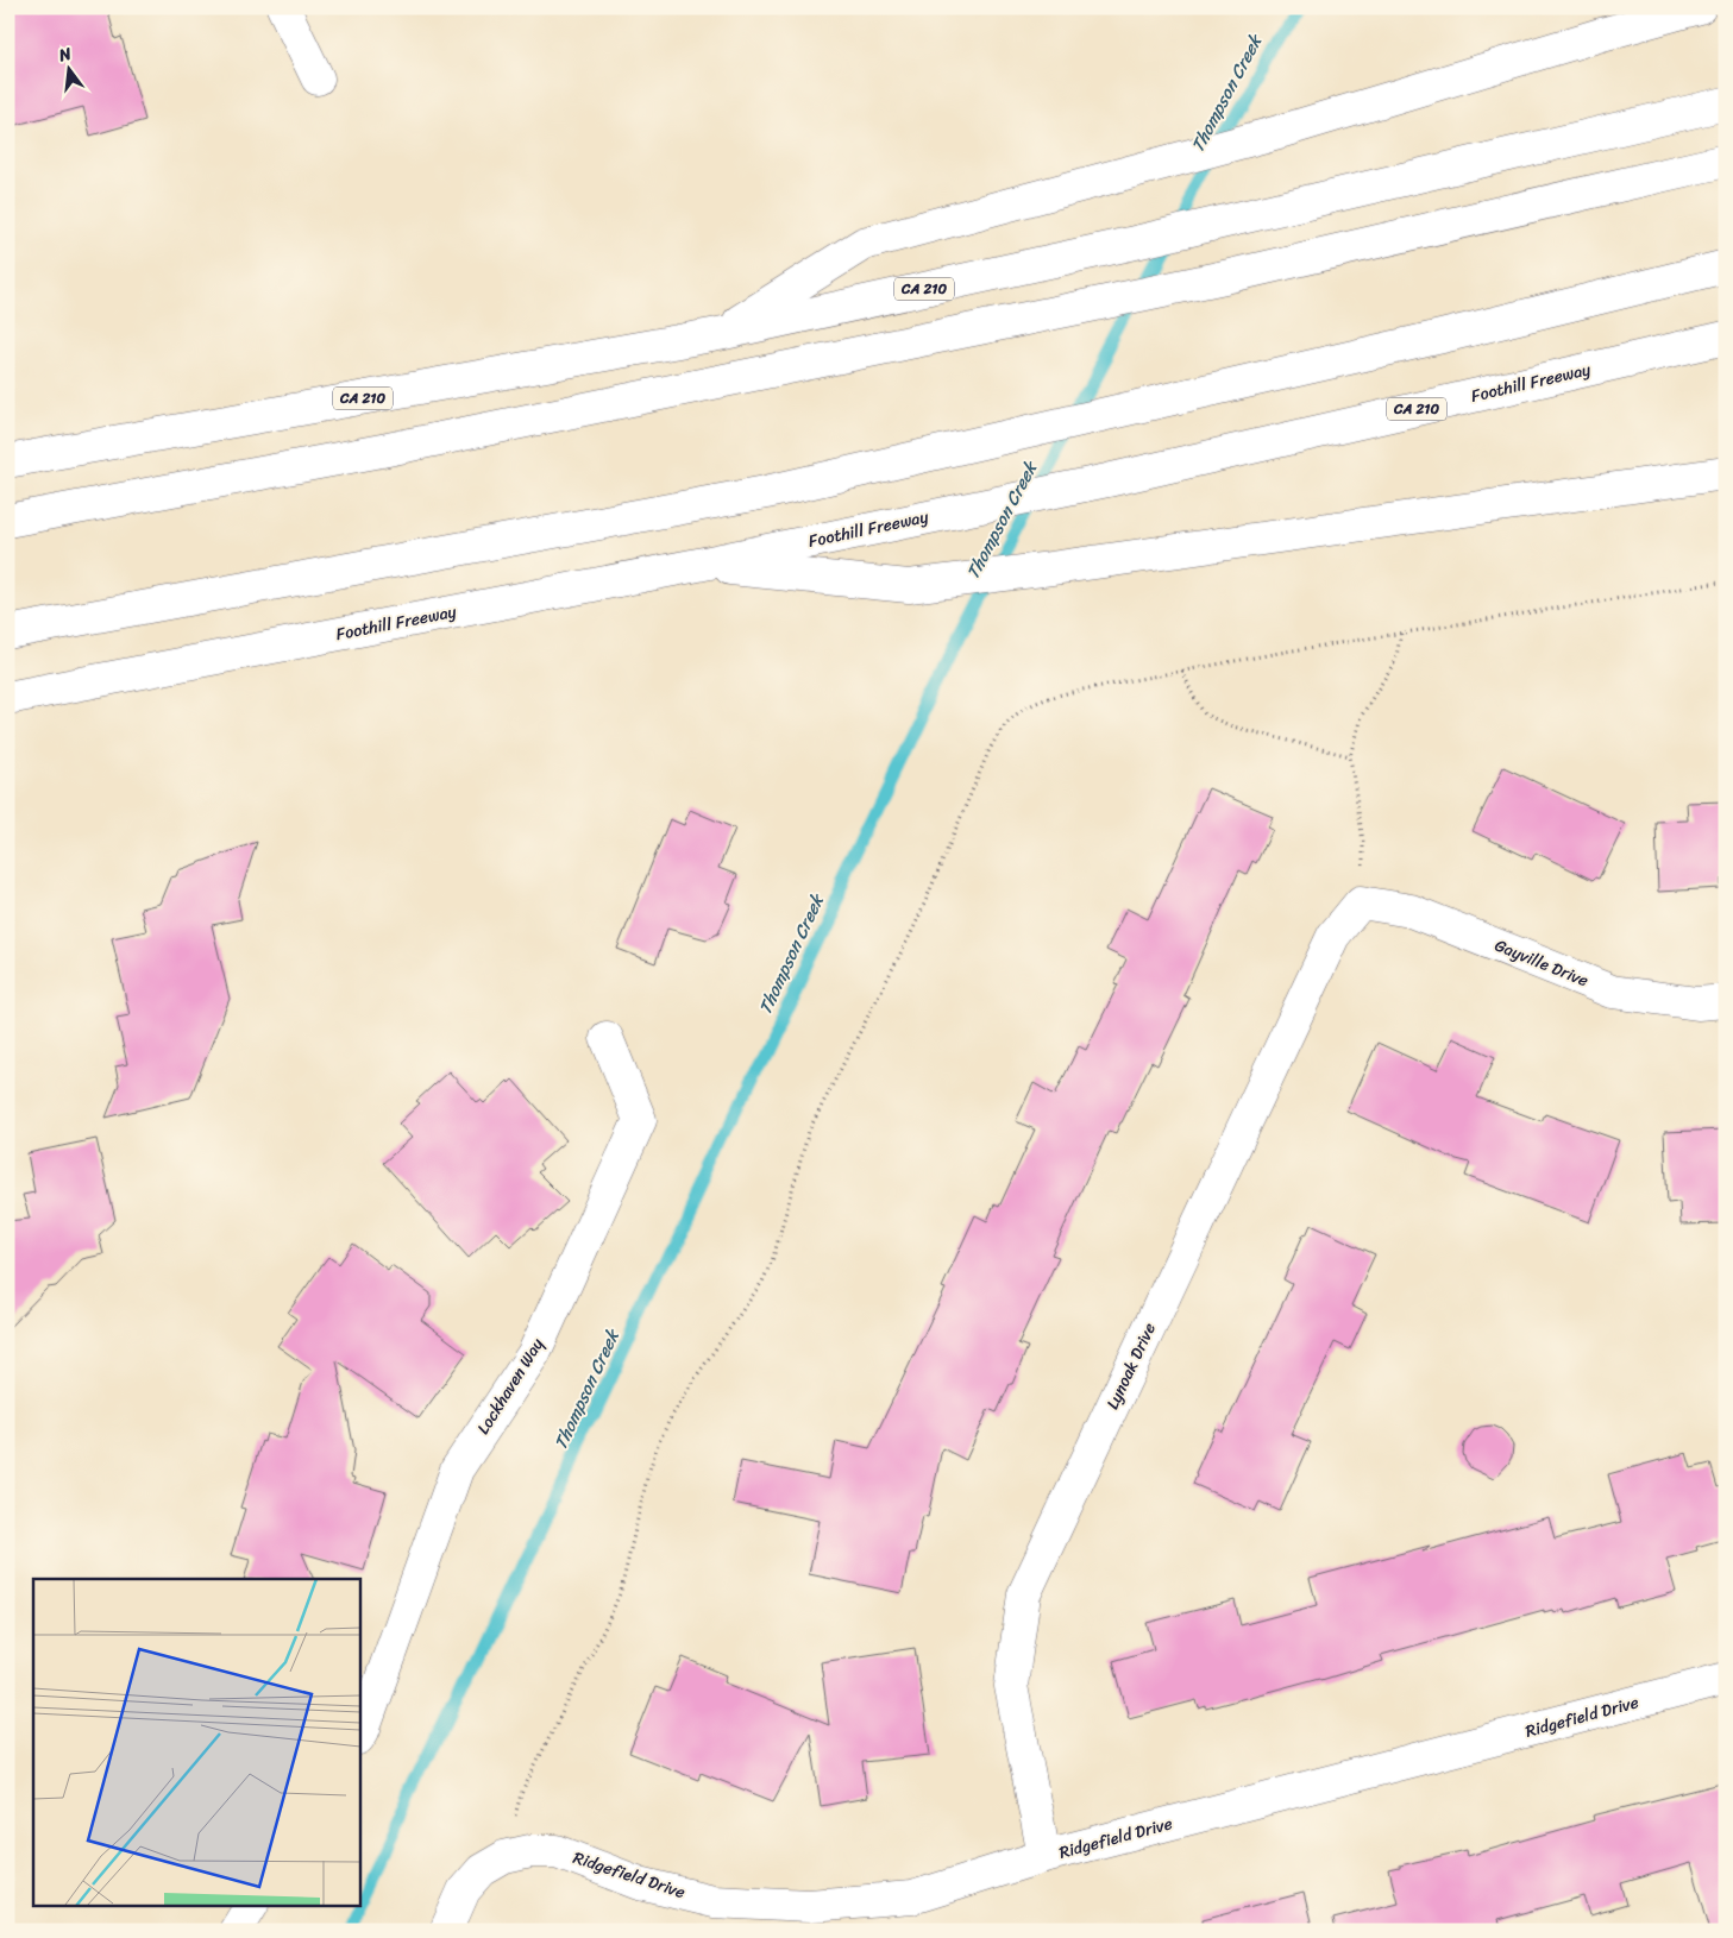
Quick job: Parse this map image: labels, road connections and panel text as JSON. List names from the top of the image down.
{
  "streets": {
    "main road": [
      "CA 210",
      "Foothill Freeway",
      "Gayville Drive",
      "Lynoak Drive",
      "Lockhaven Way",
      "Ridgefield Drive"
    ]
  },
  "crossings": [
    ["Gayville Drive", "Lynoak Drive"],
    ["Lynoak Drive", "Ridgefield Drive"]
  ],
  "water": ["Thompson Creek"],
  "north": "top"
}
